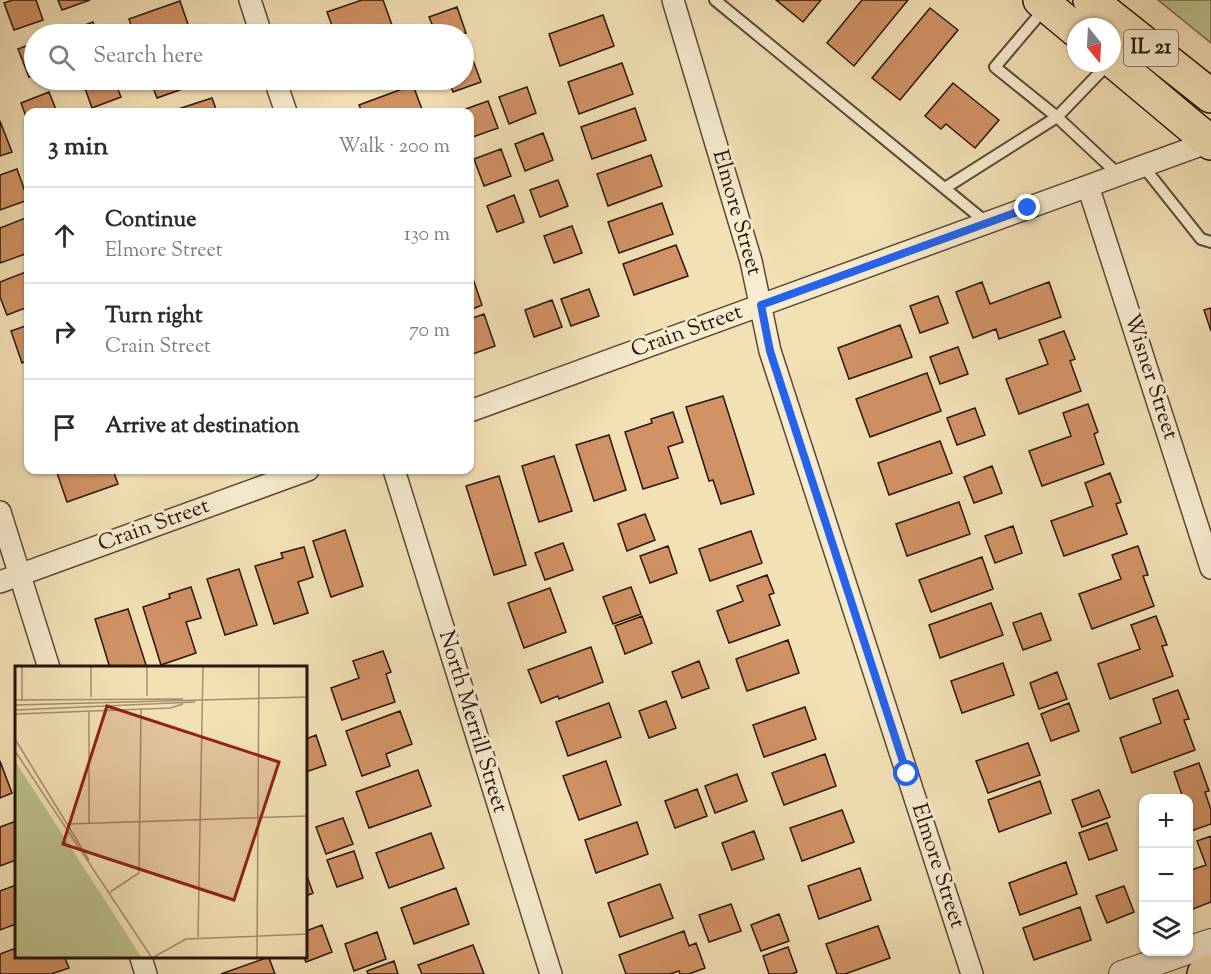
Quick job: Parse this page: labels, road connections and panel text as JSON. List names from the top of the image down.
{
  "streets": {
    "main road": ["IL 21"],
    "street": [
      "Elmore Street",
      "Crain Street",
      "Wisner Street",
      "North Merrill Street"
    ]
  },
  "crossings": [
    ["IL 21", "Crain Street"],
    ["Elmore Street", "Crain Street"],
    ["Crain Street", "Wisner Street"]
  ],
  "north": "bottom",
  "page": {
    "search": "Search here",
    "heading": ["3 min", "Walk · 200 m"],
    "list": [
      ["Continue", "Elmore Street", "130 m"],
      ["Turn right", "Crain Street", "70 m"],
      "Arrive at destination"
    ],
    "map_buttons": ["+", "−"]
  }
}
